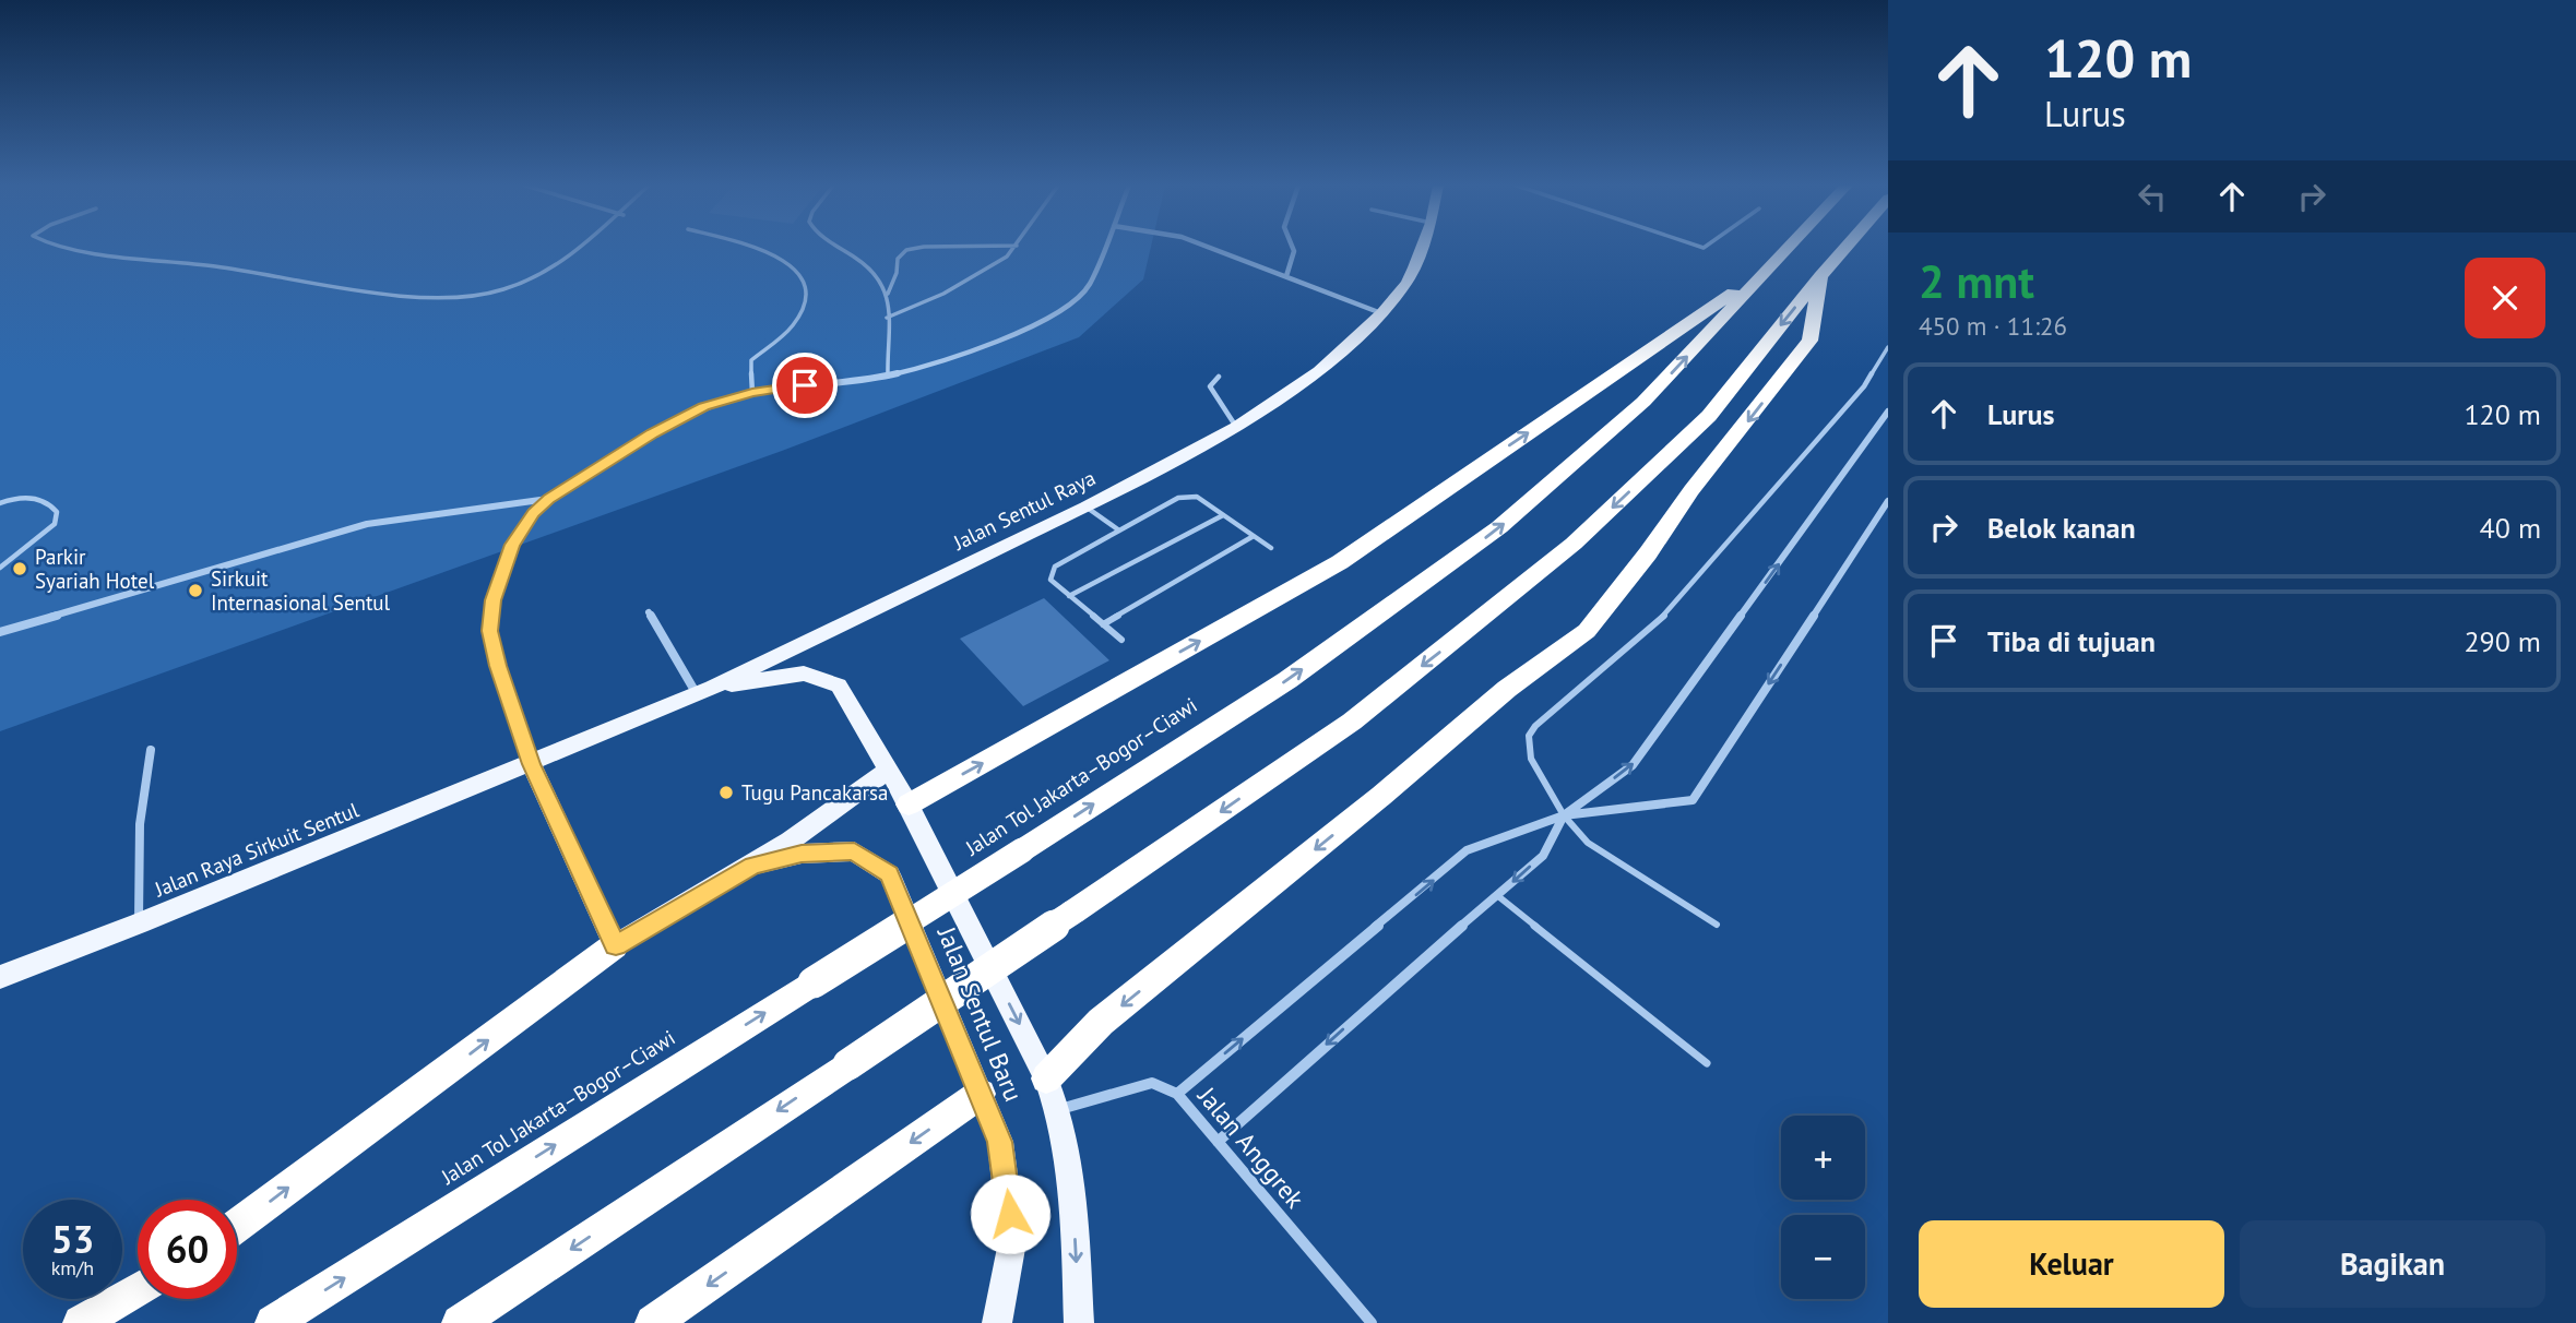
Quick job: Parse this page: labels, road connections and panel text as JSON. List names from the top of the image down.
{
  "streets": {
    "highway": ["Jalan Tol Jakarta–Bogor–Ciawi"],
    "main road": ["Jalan Sentul Raya", "Jalan Raya Sirkuit Sentul", "Jalan Sentul Baru"],
    "street": ["Jalan Anggrek"]
  },
  "crossings": [
    ["Jalan Sentul Raya", "Jalan Raya Sirkuit Sentul"],
    ["Jalan Sentul Raya", "Jalan Sentul Baru"],
    ["Jalan Sentul Baru", "Jalan Anggrek"]
  ],
  "places": ["Parkir Syariah Hotel", "Sirkuit Internasional Sentul", "Tugu Pancakarsa"],
  "page": {
    "turn": ["120 m", "Lurus"],
    "heading": ["2 mnt", "450 m · 11:26"],
    "list": [
      {
        "name": "Lurus",
        "value": "120 m"
      },
      {
        "name": "Belok kanan",
        "value": "40 m"
      },
      {
        "name": "Tiba di tujuan",
        "value": "290 m"
      }
    ],
    "map_buttons": ["+", "−"],
    "speed": "53 km/h",
    "limit": "60",
    "buttons": ["Keluar", "Bagikan"]
  }
}
